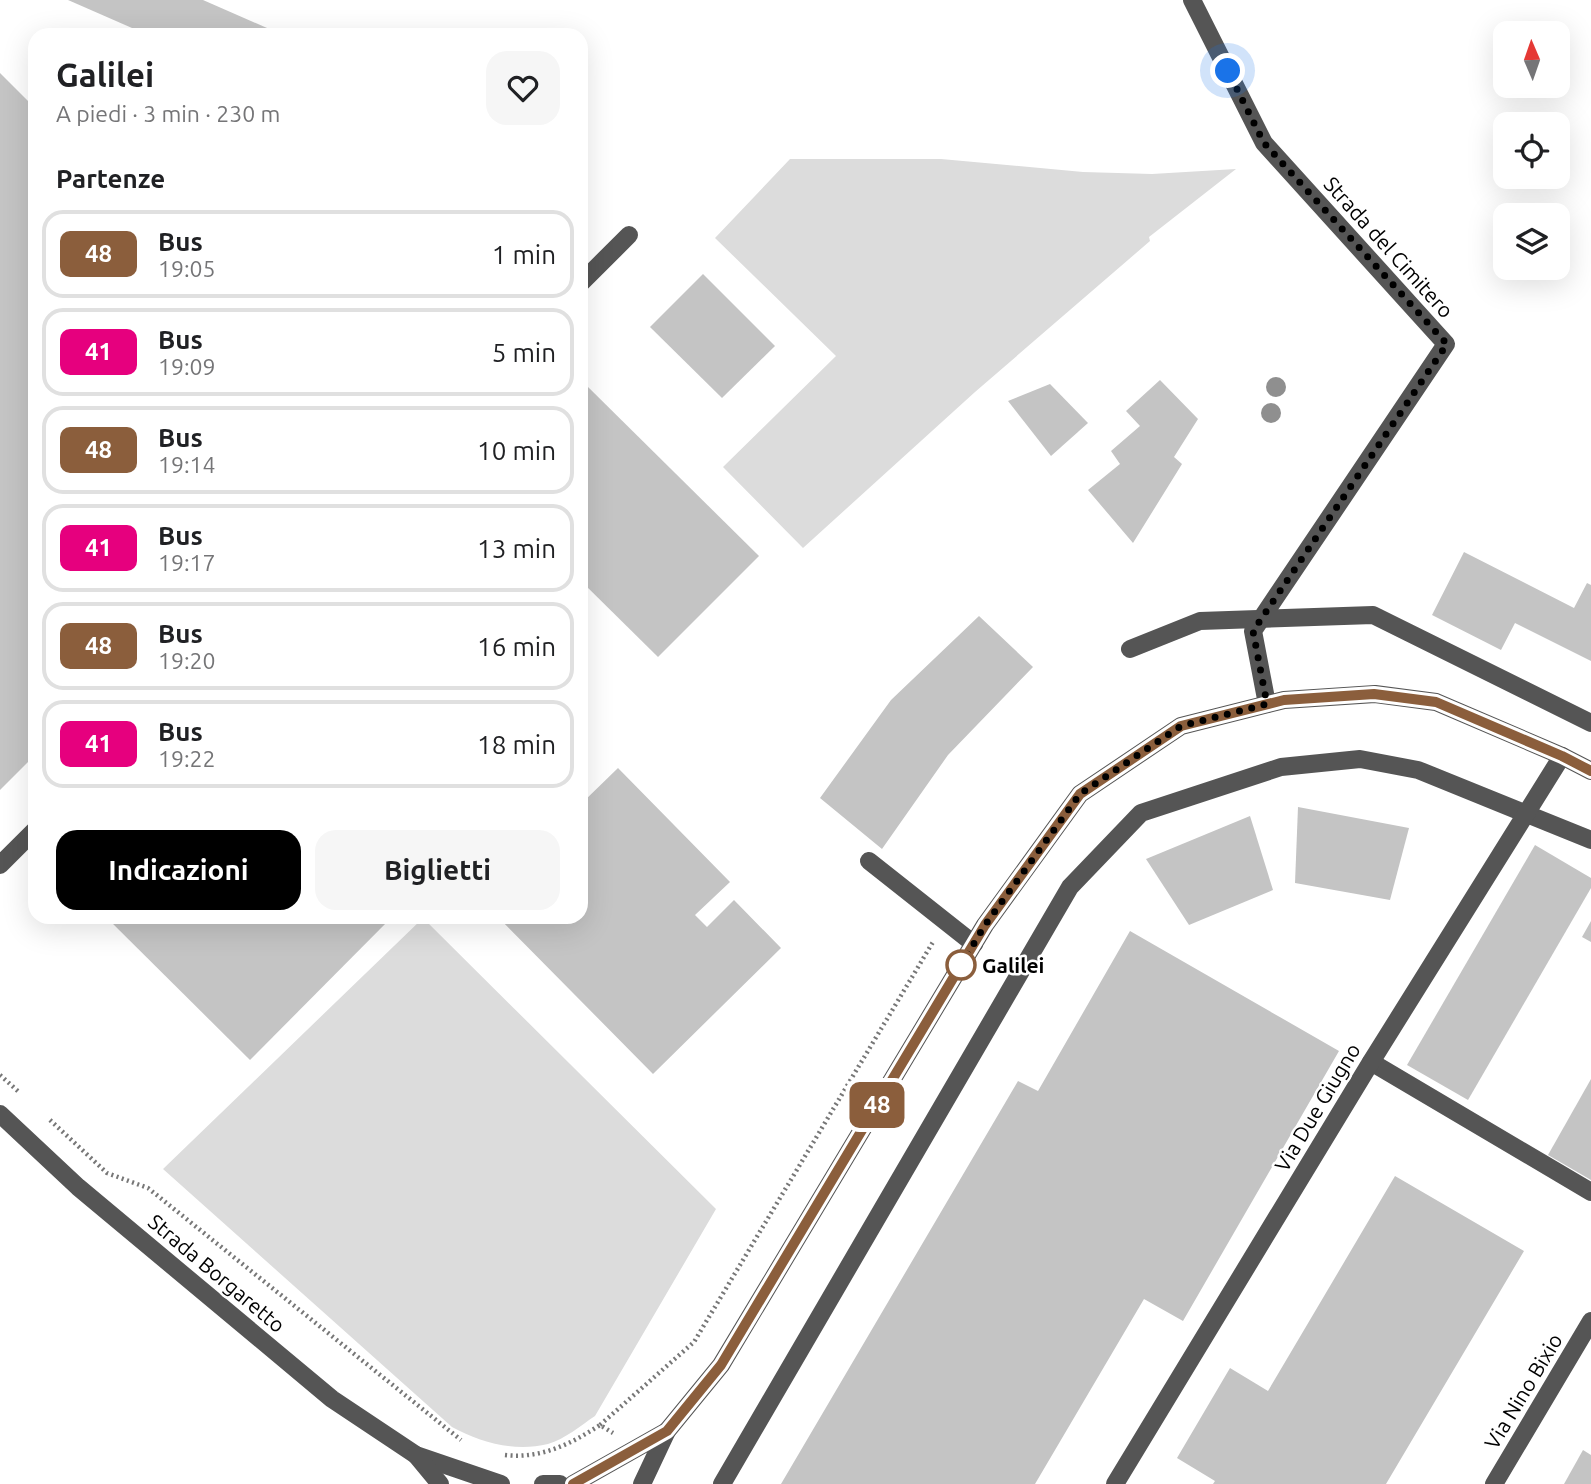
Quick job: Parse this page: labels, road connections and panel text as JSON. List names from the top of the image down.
{
  "streets": {
    "street": [
      "Strada del Cimitero",
      "Via Due Giugno",
      "Strada Borgaretto",
      "Via Nino Bixio"
    ]
  },
  "places": ["Galilei"],
  "lines": ["bus line 48"],
  "north": "top",
  "page": {
    "on_map": "48",
    "heading": [
      ["Galilei", "A piedi · 3 min · 230 m"],
      "Partenze"
    ],
    "list": [
      {
        "mark": "48",
        "name": "Bus",
        "note": "19:05",
        "value": "1 min"
      },
      {
        "mark": "41",
        "name": "Bus",
        "note": "19:09",
        "value": "5 min"
      },
      {
        "mark": "48",
        "name": "Bus",
        "note": "19:14",
        "value": "10 min"
      },
      {
        "mark": "41",
        "name": "Bus",
        "note": "19:17",
        "value": "13 min"
      },
      {
        "mark": "48",
        "name": "Bus",
        "note": "19:20",
        "value": "16 min"
      },
      {
        "mark": "41",
        "name": "Bus",
        "note": "19:22",
        "value": "18 min"
      }
    ],
    "buttons": ["Indicazioni", "Biglietti"]
  }
}
